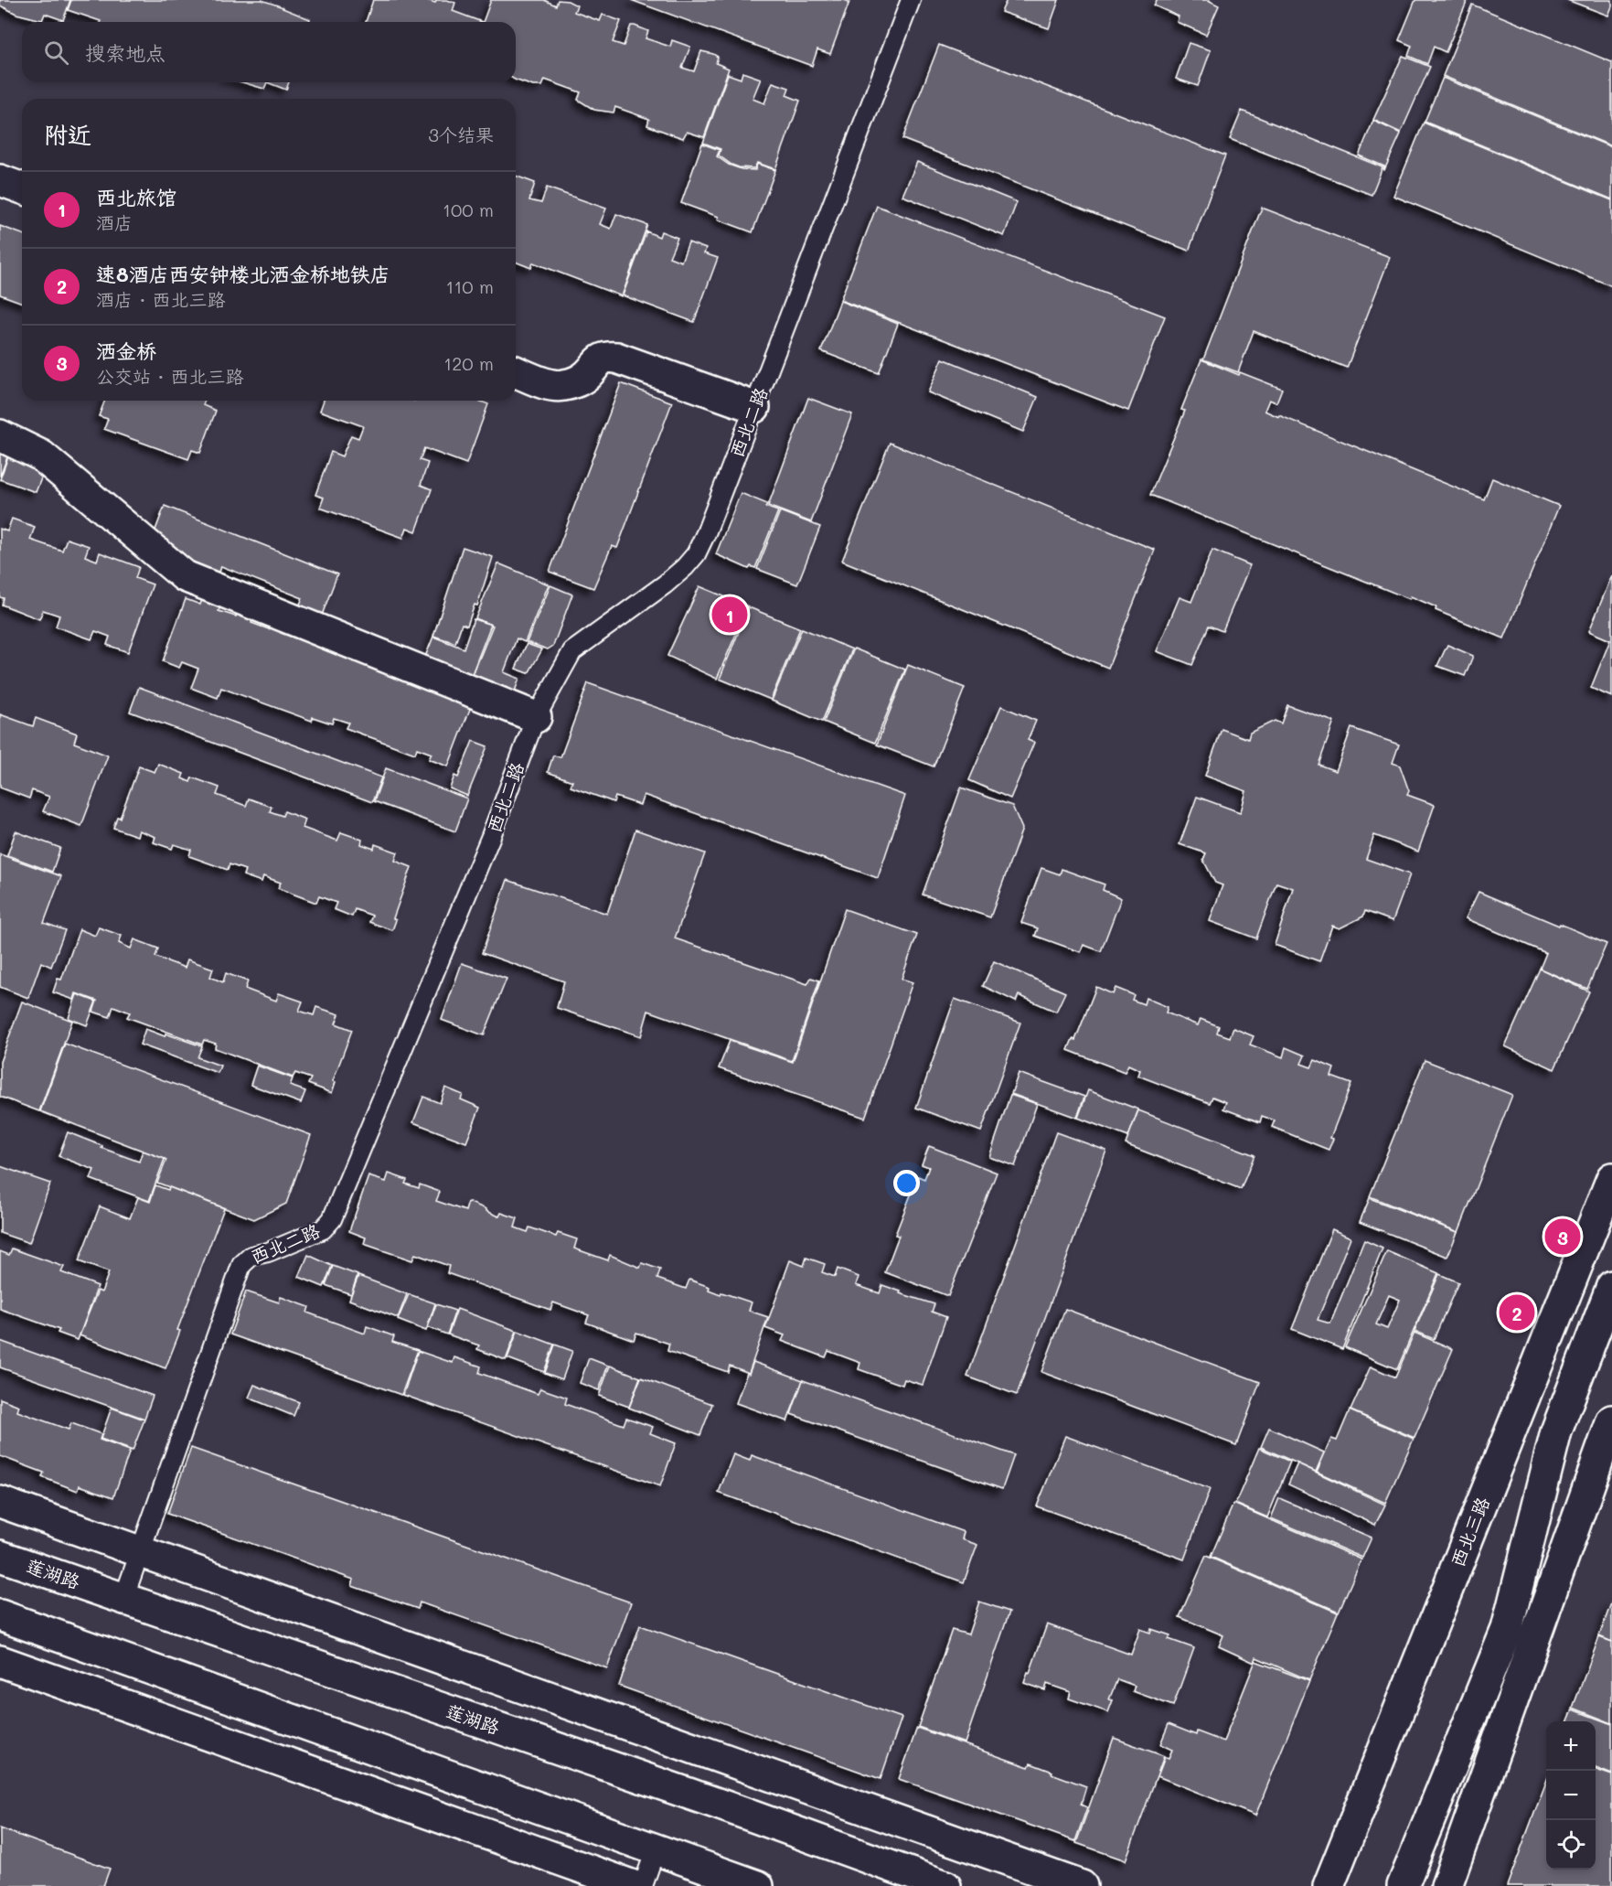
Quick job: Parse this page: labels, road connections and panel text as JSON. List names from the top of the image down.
{
  "streets": {
    "street": ["西北三路", "莲湖路"],
    "lane": ["西北二路"]
  },
  "crossings": [
    ["西北二路", "莲湖路"]
  ],
  "page": {
    "search": "搜索地点",
    "heading": ["附近", "3个结果"],
    "list": [
      {
        "mark": "1",
        "name": "西北旅馆",
        "note": "酒店",
        "value": "100 m"
      },
      {
        "mark": "2",
        "name": "速8酒店西安钟楼北洒金桥地铁店",
        "note": "酒店 · 西北三路",
        "value": "110 m"
      },
      {
        "mark": "3",
        "name": "洒金桥",
        "note": "公交站 · 西北三路",
        "value": "120 m"
      }
    ],
    "pins": ["1", "3", "2"],
    "map_buttons": ["+", "−"]
  }
}
